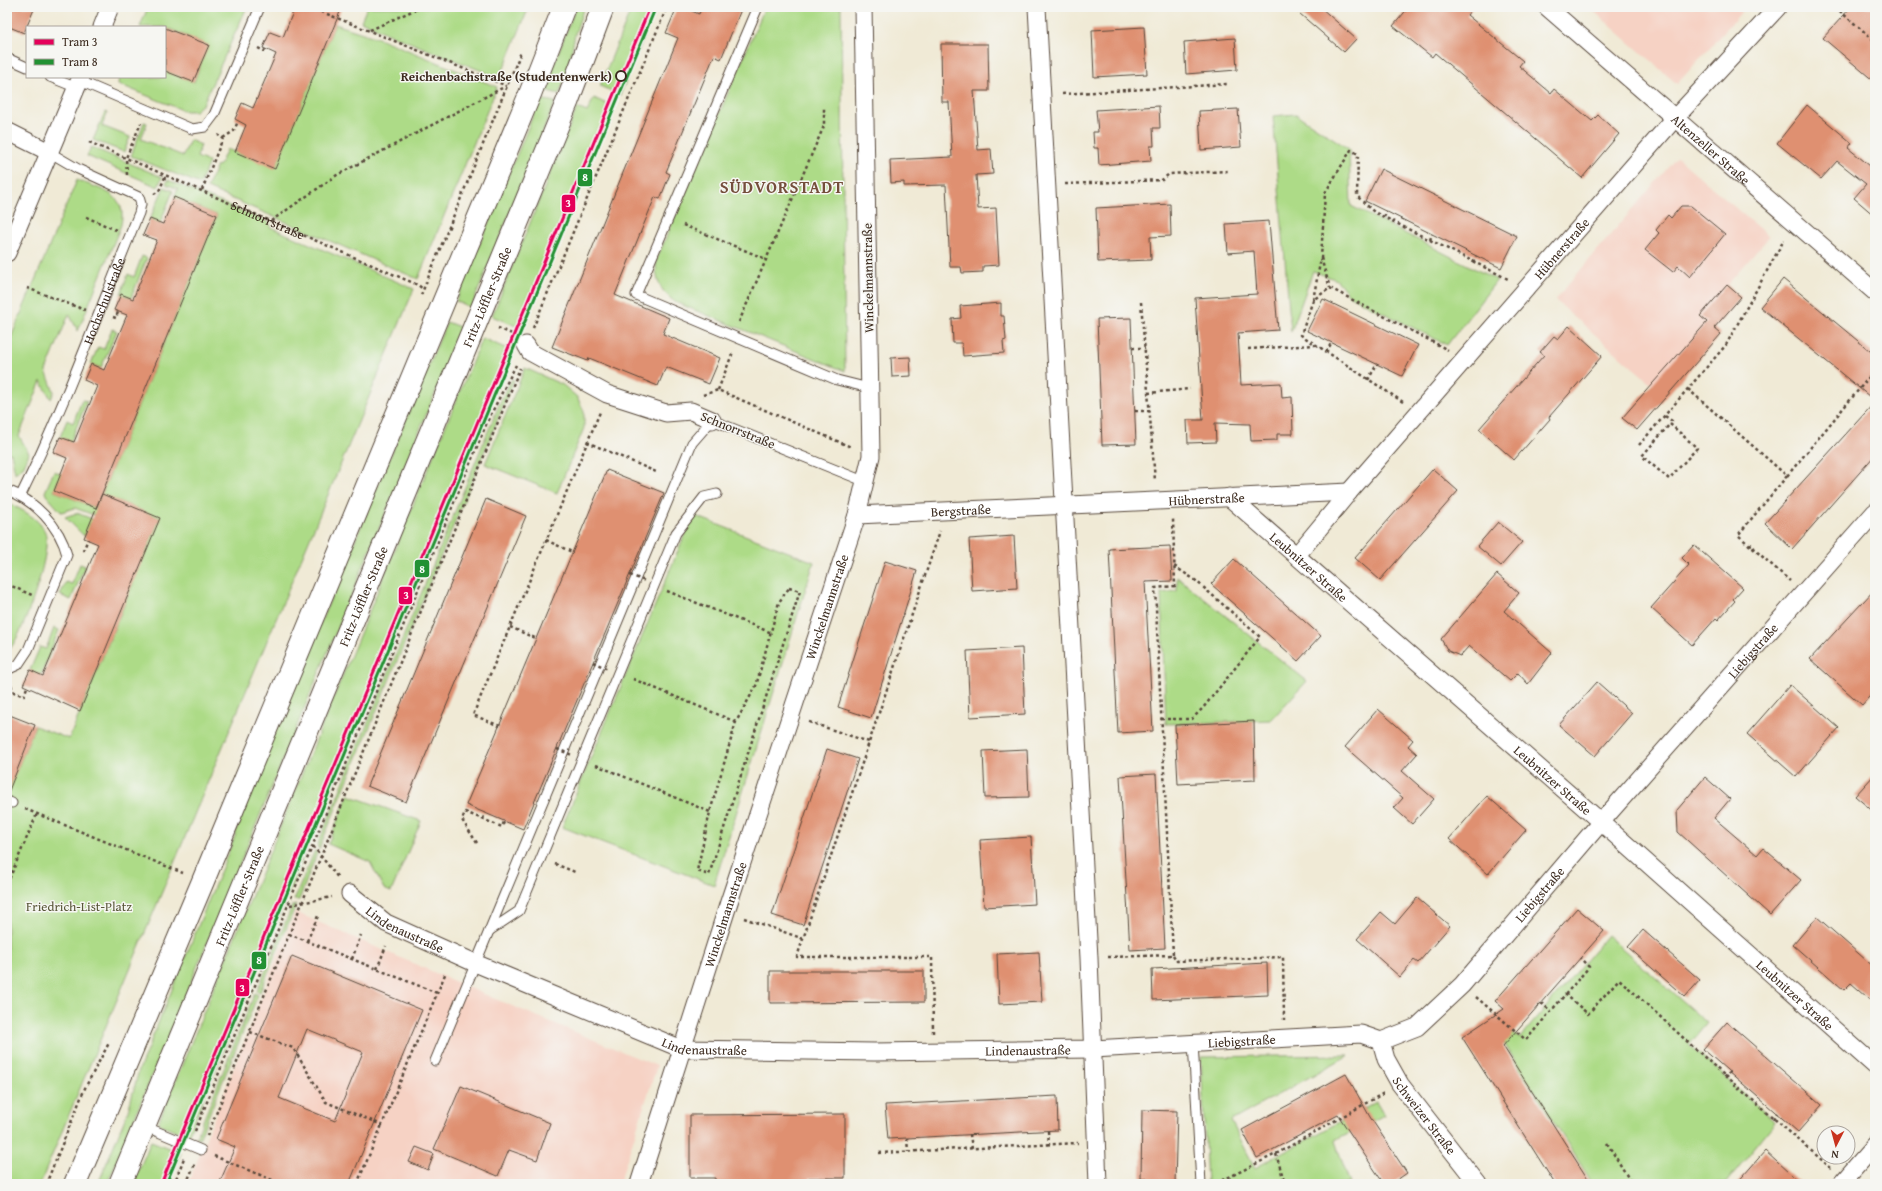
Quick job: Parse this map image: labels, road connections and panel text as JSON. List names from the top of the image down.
{
  "streets": {
    "main road": ["Fritz-Löffler-Straße"],
    "street": [
      "Altenzeller Straße",
      "Schnorrstraße",
      "Hübnerstraße",
      "Winckelmannstraße",
      "Bergstraße",
      "Leubnitzer Straße",
      "Liebigstraße",
      "Lindenaustraße",
      "Schweizer Straße"
    ],
    "lane": ["Hochschulstraße"]
  },
  "crossings": [
    ["Altenzeller Straße", "Hübnerstraße"],
    ["Schnorrstraße", "Winckelmannstraße"],
    ["Hübnerstraße", "Bergstraße"],
    ["Hübnerstraße", "Leubnitzer Straße"],
    ["Winckelmannstraße", "Bergstraße"],
    ["Winckelmannstraße", "Lindenaustraße"],
    ["Leubnitzer Straße", "Liebigstraße"],
    ["Liebigstraße", "Lindenaustraße"],
    ["Liebigstraße", "Schweizer Straße"]
  ],
  "districts": ["SÜDVORSTADT"],
  "parks": ["Friedrich-List-Platz"],
  "places": ["Reichenbachstraße (Studentenwerk)"],
  "lines": ["tram line 3", "tram line 8"],
  "legend": ["Tram 3", "Tram 8"],
  "north": "bottom"
}
